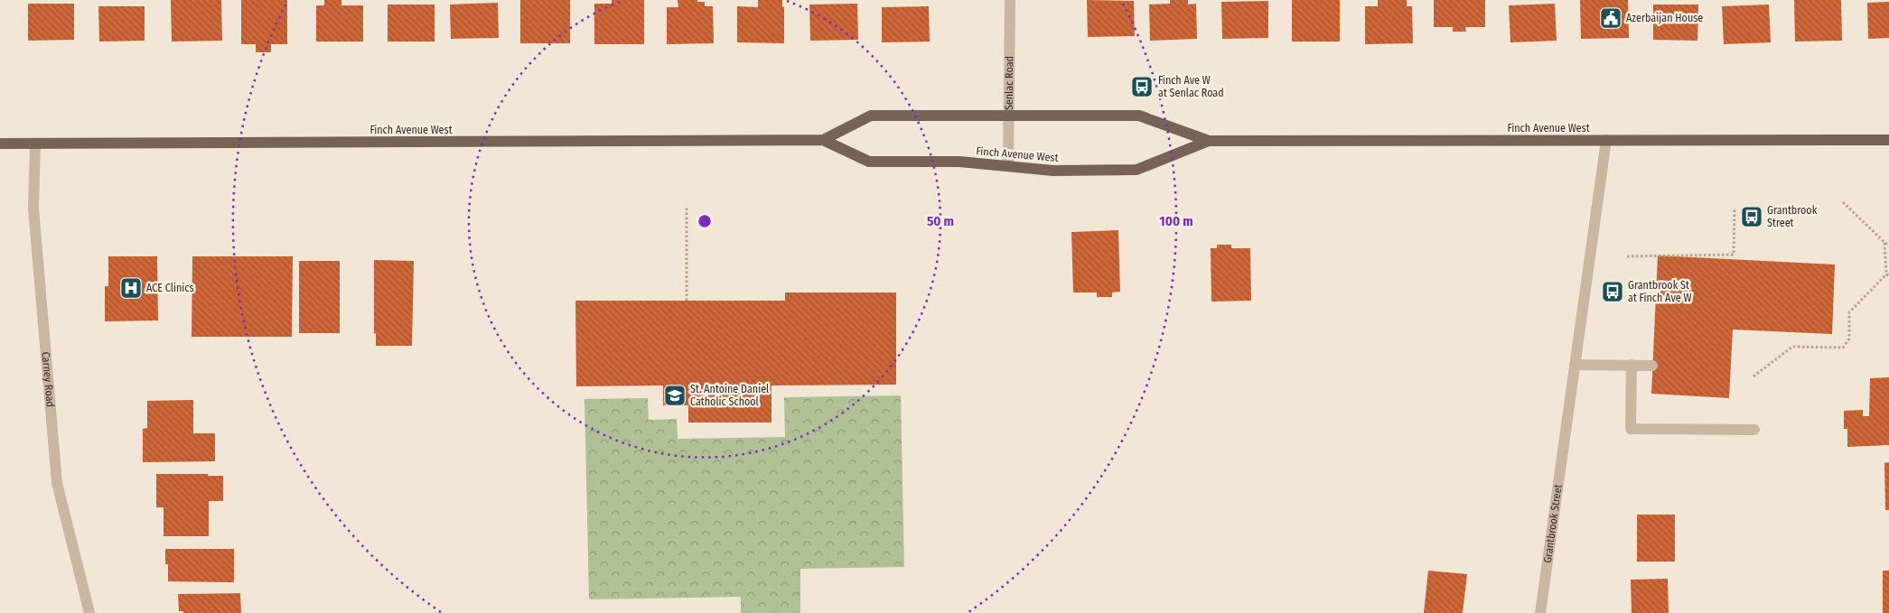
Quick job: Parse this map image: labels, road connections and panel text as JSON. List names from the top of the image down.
{
  "streets": {
    "main road": ["Finch Avenue West"],
    "street": ["Senlac Road", "Carney Road", "Grantbrook Street"]
  },
  "crossings": [
    ["Senlac Road", "Finch Avenue West"],
    ["Finch Avenue West", "Carney Road"],
    ["Finch Avenue West", "Grantbrook Street"]
  ],
  "places": {
    "public building": ["Azerbaijan House"],
    "bus stop": ["Finch Ave W at Senlac Road", "Grantbrook Street", "Grantbrook St at Finch Ave W"],
    "hospital": ["ACE Clinics"],
    "school or university": ["St. Antoine Daniel Catholic School"]
  },
  "rings": ["50 m", "100 m"]
}
